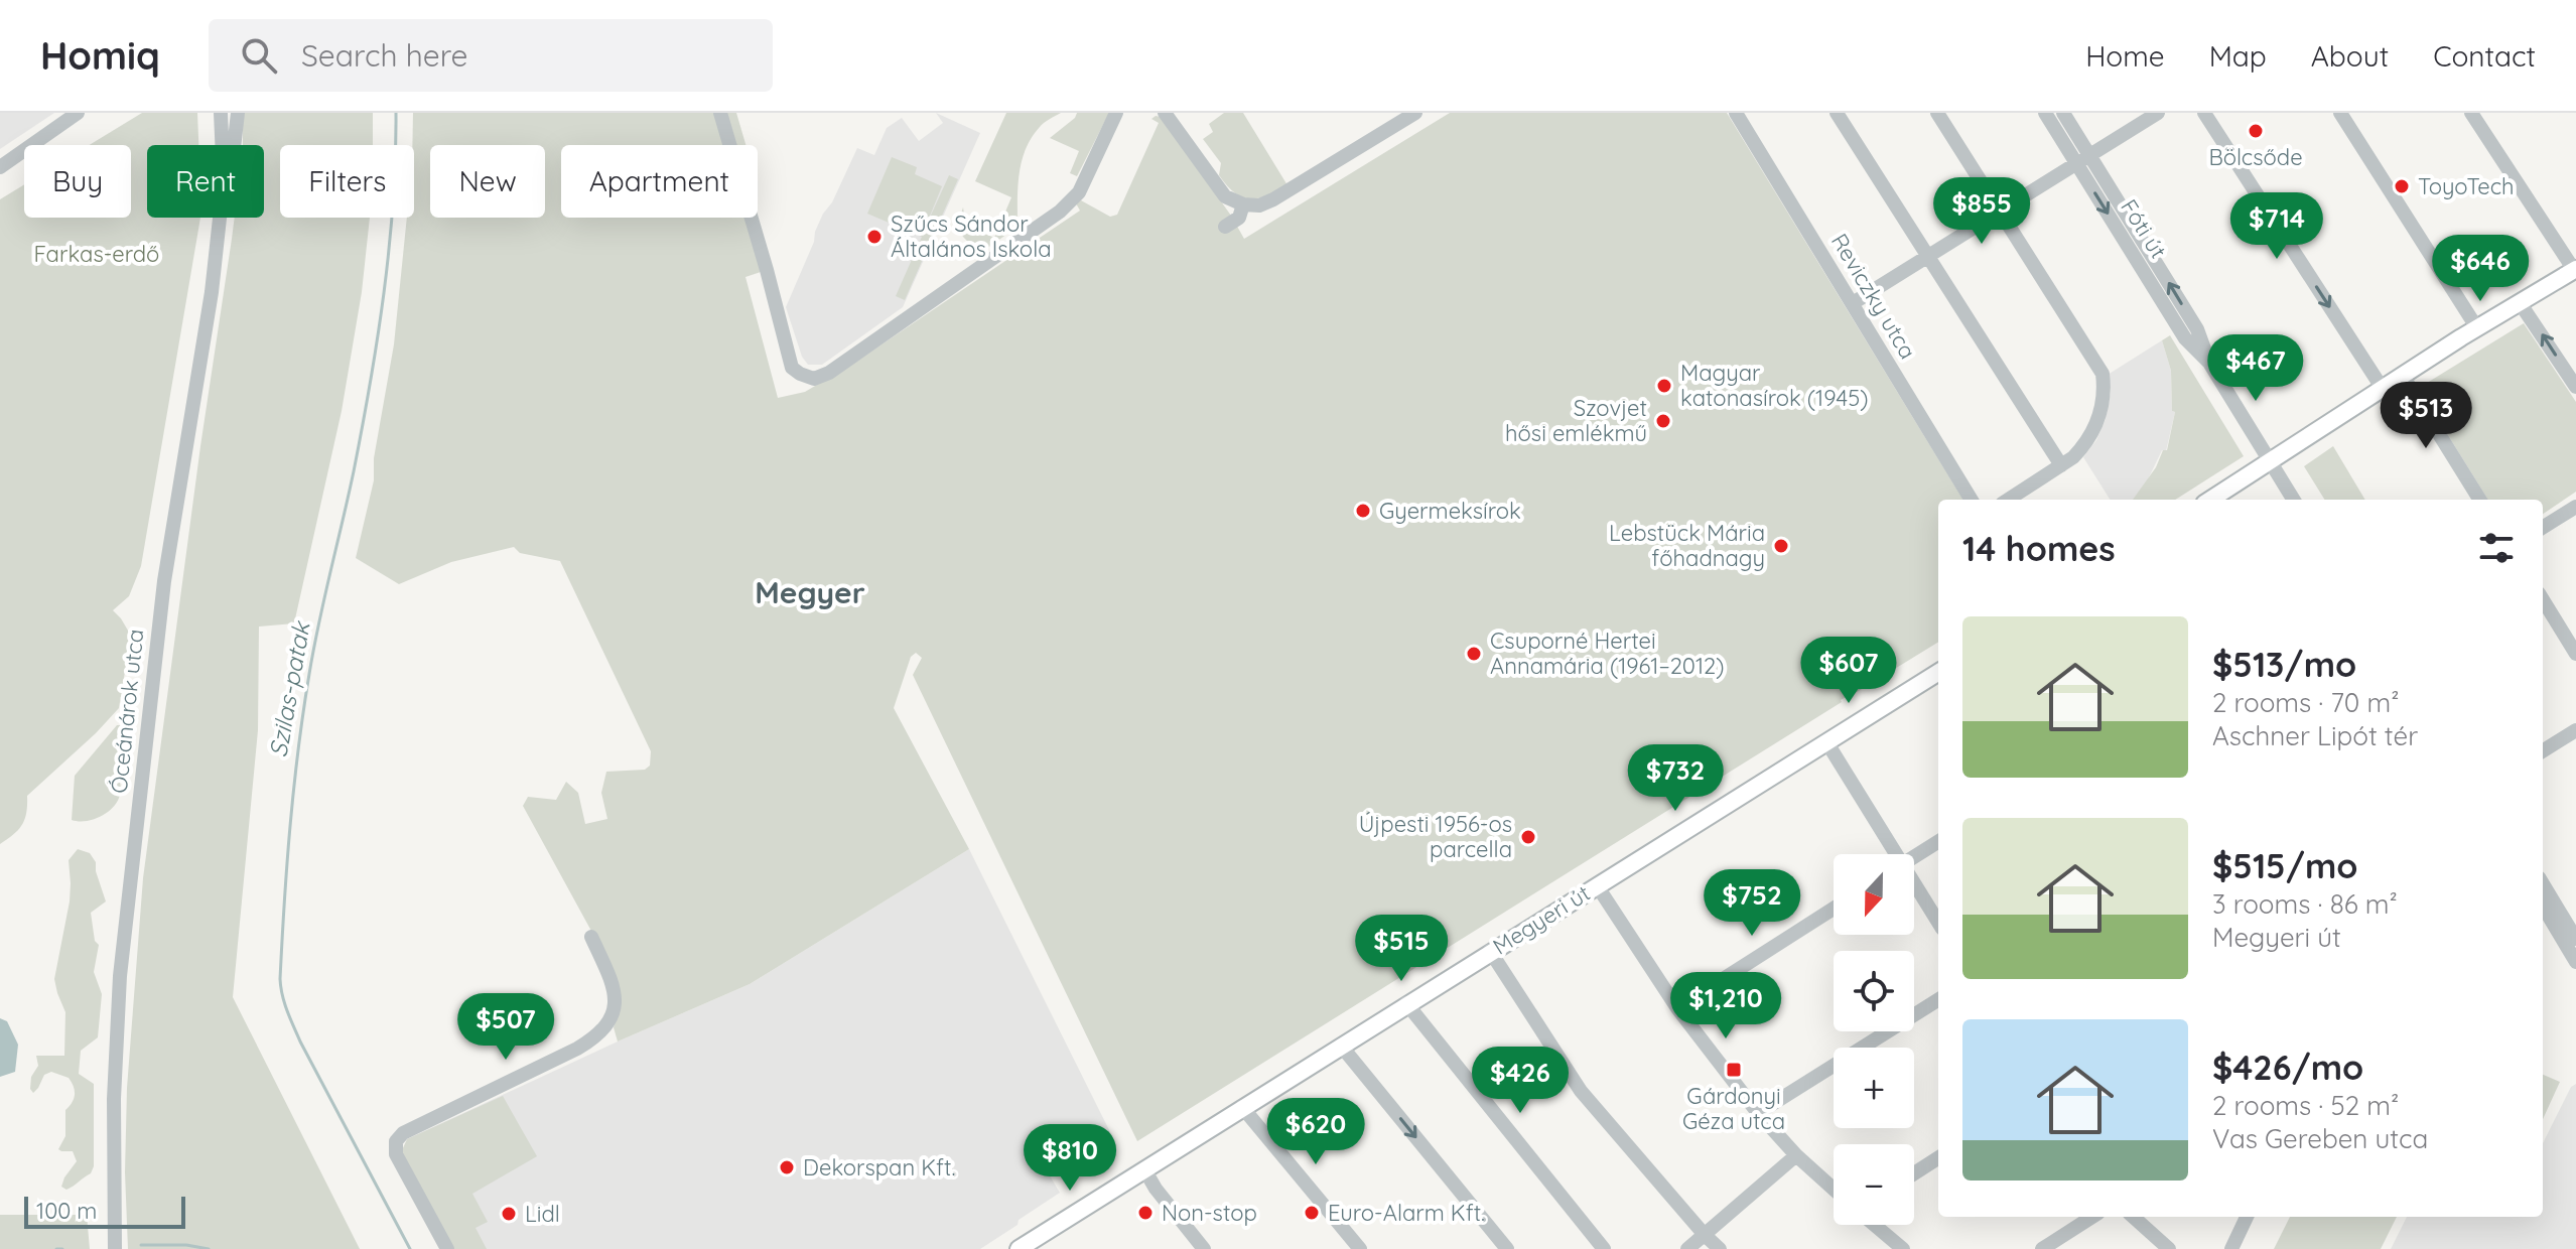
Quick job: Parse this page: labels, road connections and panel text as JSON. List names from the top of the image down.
{
  "streets": {
    "main road": ["Megyeri út"],
    "street": ["Fóti út", "Reviczky utca", "Óceánárok utca"]
  },
  "districts": ["Megyer"],
  "water": ["Szilas-patak"],
  "parks": ["Farkas-erdő"],
  "places": {
    "other": [
      "Bölcsőde",
      "ToyoTech",
      "Szűcs Sándor Általános Iskola",
      "Magyar katonasírok (1945)",
      "Szovjet hősi emlékmű",
      "Gyermeksírok",
      "Lebstück Mária főhadnagy",
      "Csuporné Hertei Annamária (1961–2012)",
      "Újpesti 1956-os parcella",
      "Dekorspan Kft.",
      "Non-stop",
      "Euro-Alarm Kft.",
      "Lidl"
    ],
    "transit": ["Gárdonyi Géza utca"]
  },
  "scale_bar": "100 m",
  "north": "bottom",
  "page": {
    "header": "Homiq",
    "search": "Search here",
    "nav": [
      "Home",
      "Map",
      "About",
      "Contact"
    ],
    "chip": [
      "Buy",
      "Rent",
      "Filters",
      "New",
      "Apartment"
    ],
    "price": [
      "$855",
      "$714",
      "$646",
      "$467",
      "$513",
      "$607",
      "$732",
      "$752",
      "$515",
      "$1,210",
      "$507",
      "$426",
      "$620",
      "$810"
    ],
    "heading": "14 homes",
    "list": [
      {
        "name": "$513/mo",
        "note": "2 rooms · 70 m² · Aschner Lipót tér"
      },
      {
        "name": "$515/mo",
        "note": "3 rooms · 86 m² · Megyeri út"
      },
      {
        "name": "$426/mo",
        "note": "2 rooms · 52 m² · Vas Gereben utca"
      }
    ],
    "map_buttons": ["+", "−"],
    "scale": "100 m"
  }
}
